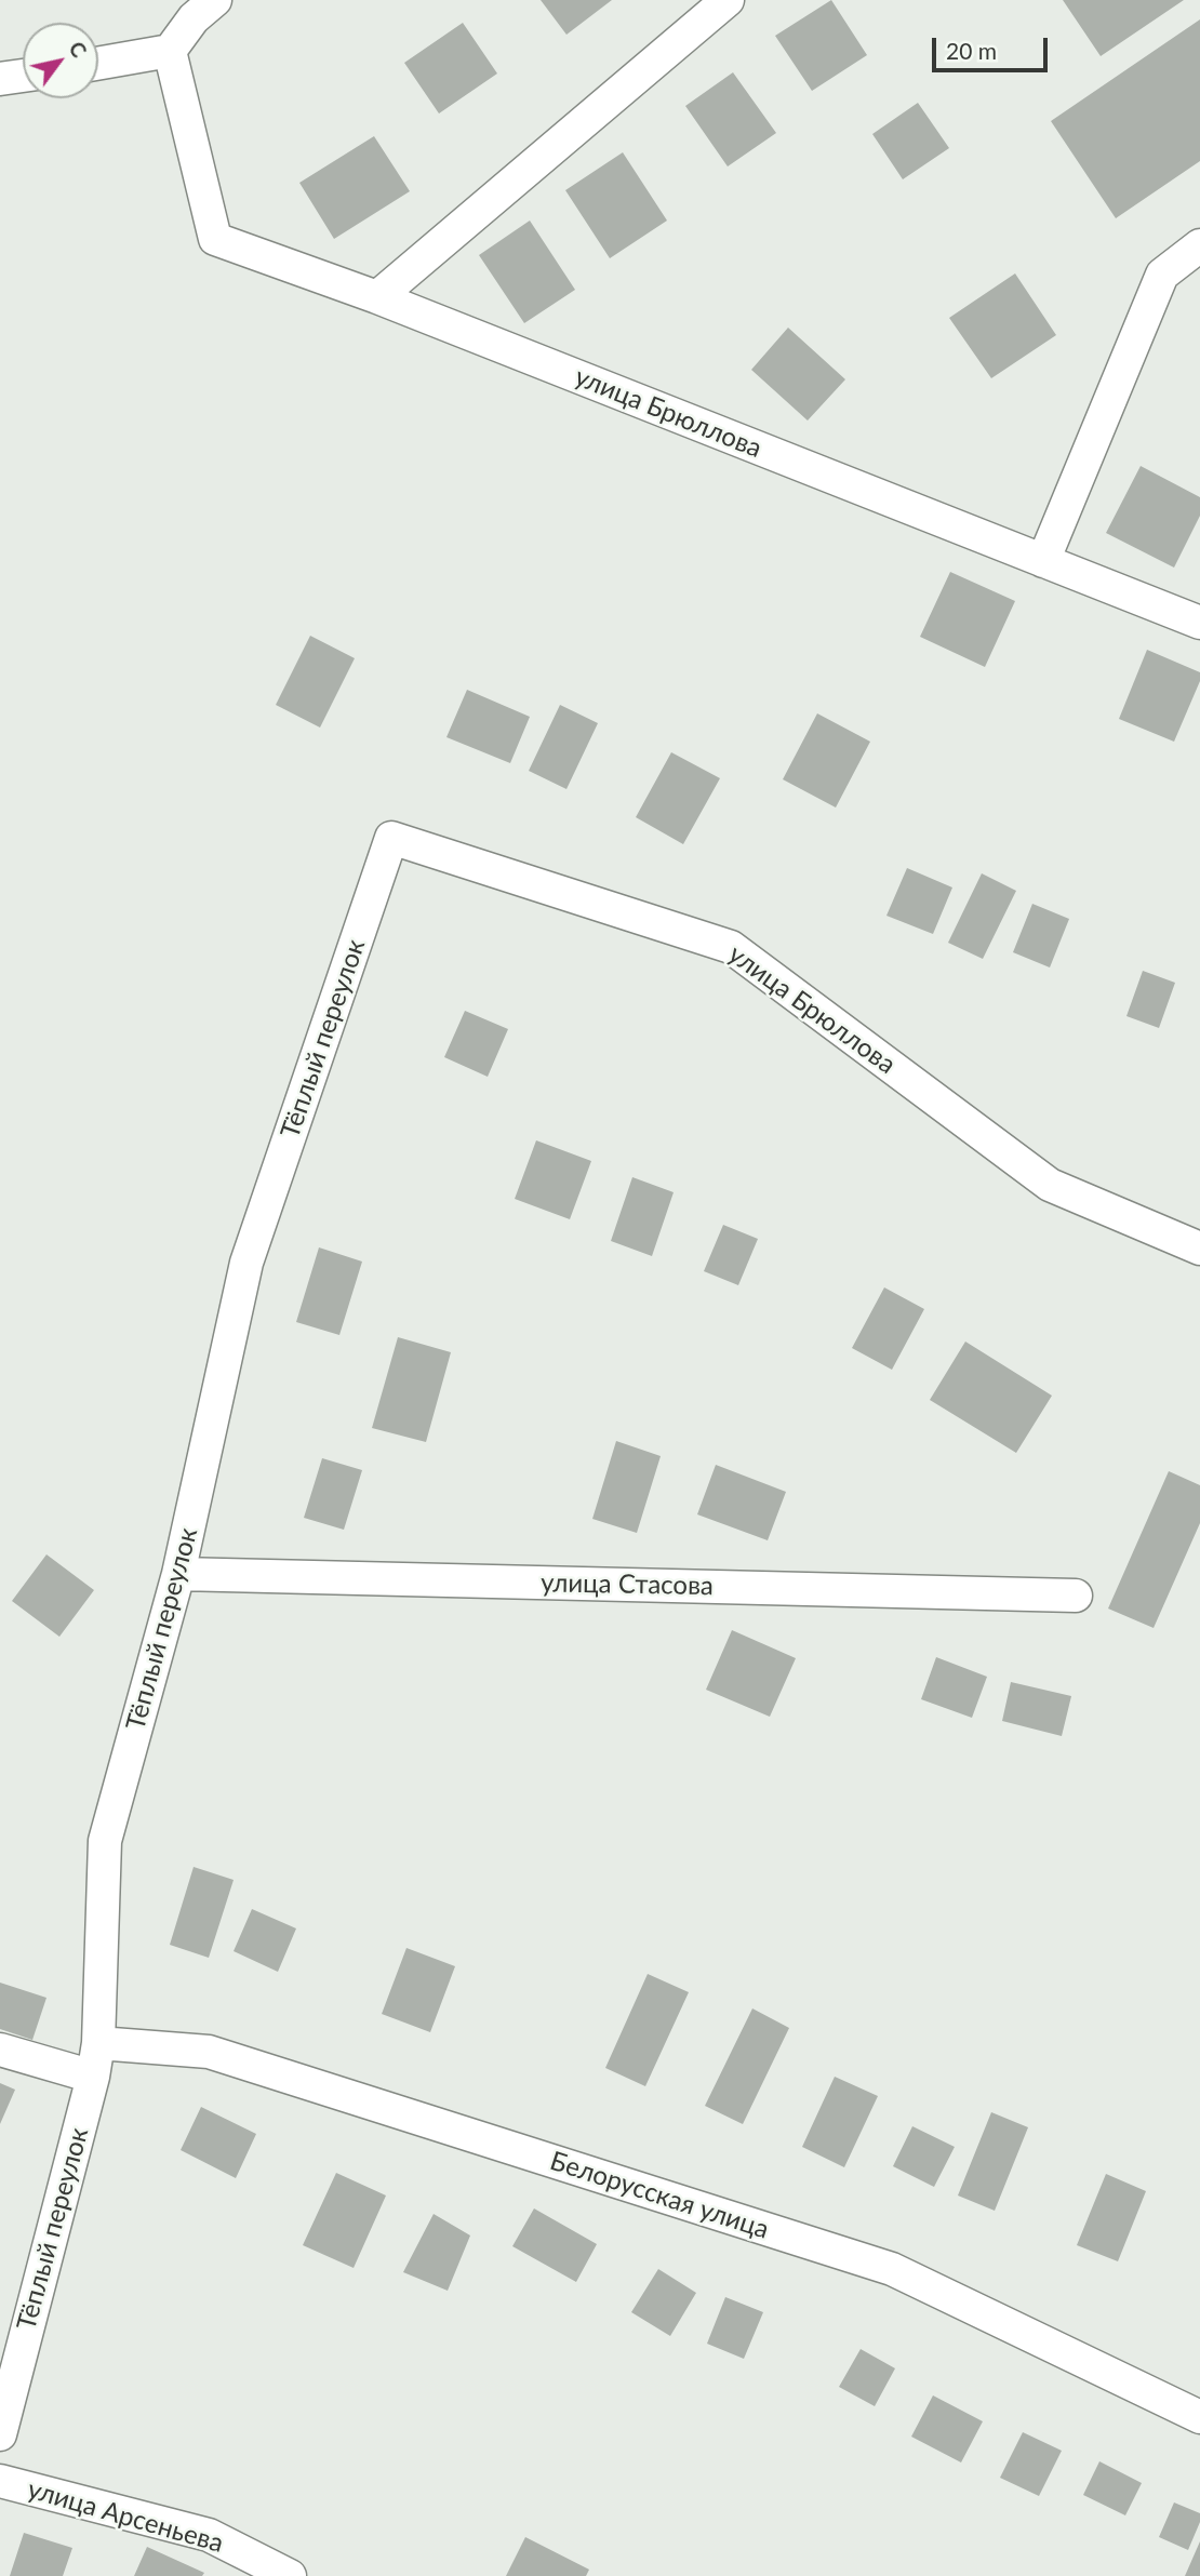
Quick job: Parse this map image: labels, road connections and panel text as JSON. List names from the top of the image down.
{
  "streets": {
    "street": [
      "улица Брюллова",
      "Тёплый переулок",
      "улица Стасова",
      "Белорусская улица",
      "улица Арсеньева"
    ]
  },
  "crossings": [
    ["улица Брюллова", "Тёплый переулок"],
    ["Тёплый переулок", "улица Стасова"],
    ["Тёплый переулок", "Белорусская улица"]
  ],
  "scale_bar": "20 m",
  "north": "top right"
}
